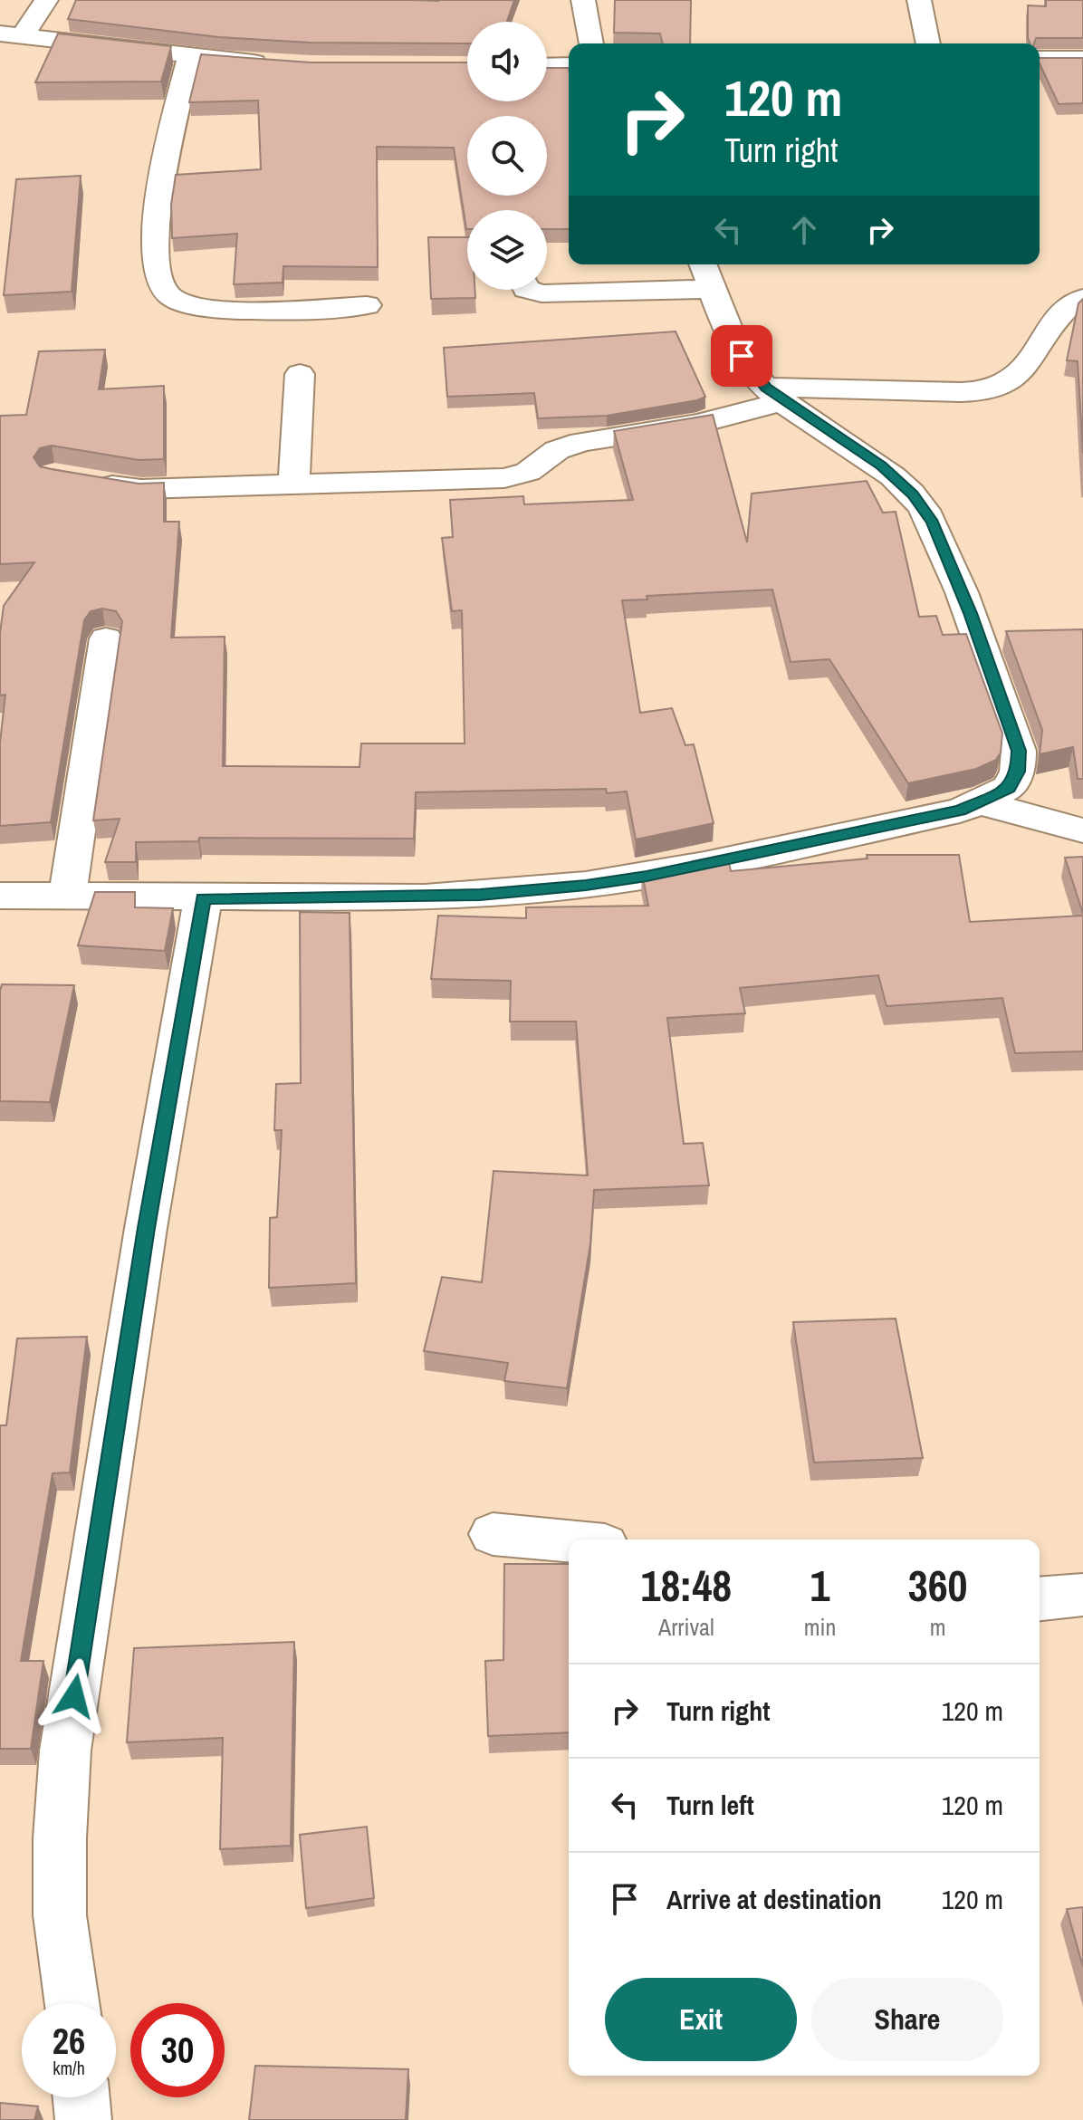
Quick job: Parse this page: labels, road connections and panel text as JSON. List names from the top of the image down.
{
  "page": {
    "turn": ["120 m", "Turn right"],
    "eta": [
      "18:48",
      "Arrival",
      "1",
      "min",
      "360",
      "m"
    ],
    "list": [
      {
        "name": "Turn right",
        "value": "120 m"
      },
      {
        "name": "Turn left",
        "value": "120 m"
      },
      {
        "name": "Arrive at destination",
        "value": "120 m"
      }
    ],
    "buttons": ["Exit", "Share"],
    "speed": "26 km/h",
    "limit": "30"
  }
}
